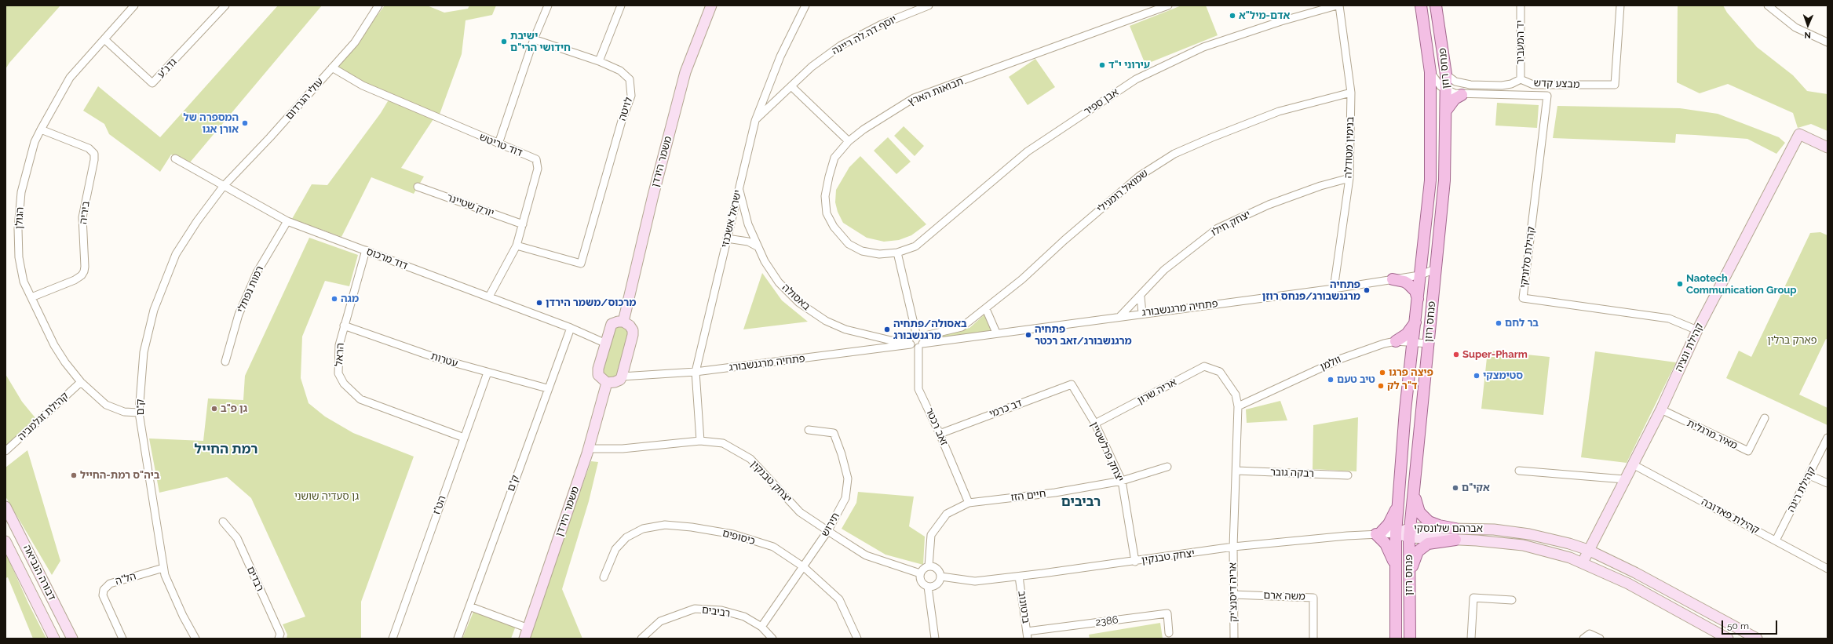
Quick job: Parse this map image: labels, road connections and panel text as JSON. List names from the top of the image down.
{
  "streets": {
    "main road": ["פנחס רוזן"],
    "street": [
      "יוסף דה לה ריינה",
      "יד המעביר",
      "גדנ\"ע",
      "מבצע קדש",
      "תבואות הארץ",
      "עולי הגרדום",
      "אבן ספיר",
      "לויטה",
      "דוד טריטש",
      "בנימין מטודלה",
      "משמר הירדן",
      "שמואל רומנילי",
      "יורק שטיינר",
      "ביריה",
      "הגולן",
      "ישראל אשכנזי",
      "יצחק חילו",
      "קהילת סלוניקי",
      "דוד מרכוס",
      "רמות נפתלי",
      "באסולה",
      "פתחיה מרגנשבורג",
      "קהילת ונציה",
      "הראל",
      "עטרות",
      "וולמן",
      "אריה שרון",
      "ק\"ם",
      "דב כרמי",
      "קהילת זגלמביה",
      "זאב רכטר",
      "מאיר מרגלית",
      "יצחק פרלשטיין",
      "רבקה גובר",
      "יצחק טבנקין",
      "קהילת ריגה",
      "חיים הזז",
      "הט\"ז",
      "קהילת פאדובה",
      "תירוש",
      "אברהם שלונסקי",
      "כיסופים",
      "דבורה הנביאה",
      "הל\"ה",
      "רבדים",
      "אריה דיסנצ'יק",
      "משה ארם",
      "ברטונוב",
      "רביבים",
      "2386"
    ]
  },
  "crossings": [
    ["יוסף דה לה ריינה", "ישראל אשכנזי"],
    ["יד המעביר", "מבצע קדש"],
    ["גדנ\"ע", "הגולן"],
    ["פנחס רוזן", "מבצע קדש"],
    ["פנחס רוזן", "פתחיה מרגנשבורג"],
    ["פנחס רוזן", "וולמן"],
    ["פנחס רוזן", "יצחק טבנקין"],
    ["פנחס רוזן", "אברהם שלונסקי"],
    ["מבצע קדש", "קהילת סלוניקי"],
    ["תבואות הארץ", "אבן ספיר"],
    ["תבואות הארץ", "זאב רכטר"],
    ["עולי הגרדום", "דוד טריטש"],
    ["עולי הגרדום", "דוד מרכוס"],
    ["עולי הגרדום", "ק\"ם"],
    ["אבן ספיר", "בנימין מטודלה"],
    ["אבן ספיר", "זאב רכטר"],
    ["לויטה", "דוד טריטש"],
    ["דוד טריטש", "יורק שטיינר"],
    ["דוד טריטש", "דוד מרכוס"],
    ["בנימין מטודלה", "שמואל רומנילי"],
    ["בנימין מטודלה", "יצחק חילו"],
    ["בנימין מטודלה", "פתחיה מרגנשבורג"],
    ["משמר הירדן", "יצחק טבנקין"],
    ["שמואל רומנילי", "פתחיה מרגנשבורג"],
    ["שמואל רומנילי", "זאב רכטר"],
    ["ביריה", "הגולן"],
    ["הגולן", "ק\"ם"],
    ["הגולן", "קהילת זגלמביה"],
    ["ישראל אשכנזי", "באסולה"],
    ["ישראל אשכנזי", "פתחיה מרגנשבורג"],
    ["ישראל אשכנזי", "יצחק טבנקין"],
    ["יצחק חילו", "פתחיה מרגנשבורג"],
    ["קהילת סלוניקי", "קהילת ונציה"],
    ["דוד מרכוס", "רמות נפתלי"],
    ["דוד מרכוס", "הראל"],
    ["דוד מרכוס", "ק\"ם"],
    ["באסולה", "פתחיה מרגנשבורג"],
    ["פתחיה מרגנשבורג", "זאב רכטר"],
    ["קהילת ונציה", "מאיר מרגלית"],
    ["קהילת ונציה", "קהילת פאדובה"],
    ["קהילת ונציה", "אברהם שלונסקי"],
    ["הראל", "עטרות"],
    ["הראל", "הט\"ז"],
    ["עטרות", "ק\"ם"],
    ["עטרות", "הט\"ז"],
    ["וולמן", "אריה שרון"],
    ["אריה שרון", "יצחק פרלשטיין"],
    ["ק\"ם", "הל\"ה"],
    ["דב כרמי", "זאב רכטר"],
    ["דב כרמי", "יצחק פרלשטיין"],
    ["זאב רכטר", "חיים הזז"],
    ["יצחק פרלשטיין", "יצחק טבנקין"],
    ["יצחק פרלשטיין", "חיים הזז"],
    ["יצחק טבנקין", "חיים הזז"],
    ["יצחק טבנקין", "תירוש"],
    ["יצחק טבנקין", "אברהם שלונסקי"],
    ["יצחק טבנקין", "אריה דיסנצ'יק"],
    ["יצחק טבנקין", "ברטונוב"],
    ["קהילת ריגה", "קהילת פאדובה"],
    ["תירוש", "כיסופים"],
    ["תירוש", "רביבים"],
    ["אריה דיסנצ'יק", "משה ארם"],
    ["ברטונוב", "2386"]
  ],
  "districts": ["רמת החייל", "רביבים"],
  "parks": ["פארק ברלין", "גן סעדיה שושני"],
  "places": [
    "אדם-מיל\"א",
    "ישיבת חידושי הרי\"ם",
    "עירוני י\"ד",
    "המספרה של אורן אגו",
    "Naotech Communication Group",
    "פתחיה מרגנשבורג/פנחס רוזן",
    "מגה",
    "מרכוס/משמר הירדן",
    "בר לחם",
    "באסולה/פתחיה מרגנשבורג",
    "פתחיה מרגנשבורג/זאב רכטר",
    "Super-Pharm",
    "פיצה פרגו",
    "סטימצקי",
    "טיב טעם",
    "ד\"ר לק",
    "גן פ\"ב",
    "ביה\"ס רמת-החייל",
    "אקי\"ם"
  ],
  "scale_bar": "50 m",
  "north": "bottom"
}
